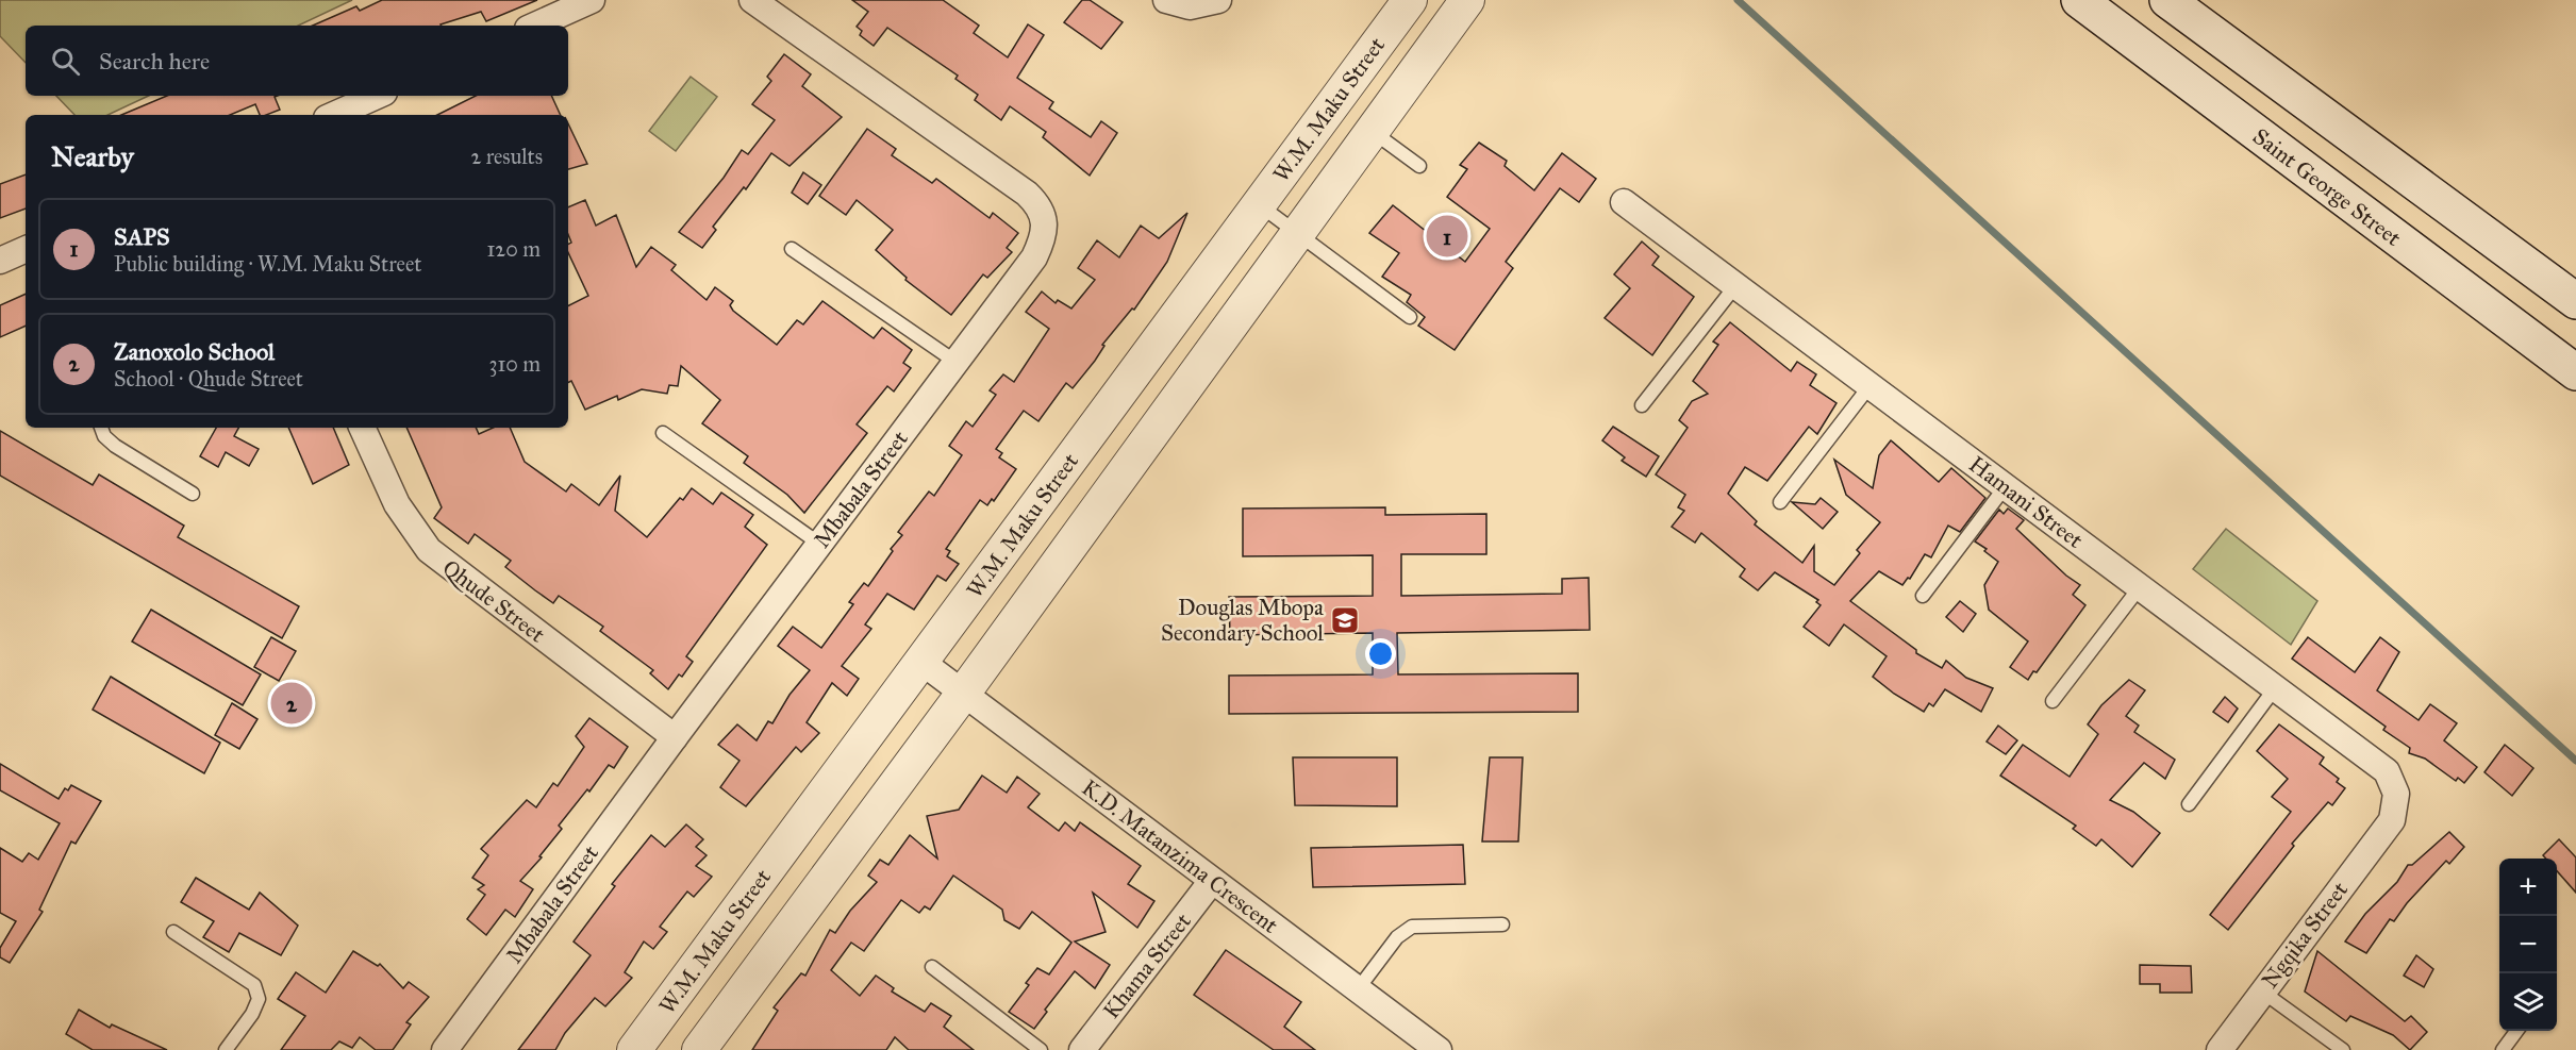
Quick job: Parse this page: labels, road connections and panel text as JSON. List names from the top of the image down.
{
  "streets": {
    "main road": ["Saint George Street"],
    "street": [
      "W.M. Maku Street",
      "Mbabala Street",
      "Hamani Street",
      "Qhude Street",
      "K.D. Matanzima Crescent",
      "Ngqika Street",
      "Khama Street"
    ]
  },
  "crossings": [
    ["W.M. Maku Street", "K.D. Matanzima Crescent"],
    ["Mbabala Street", "Qhude Street"],
    ["Hamani Street", "Ngqika Street"],
    ["K.D. Matanzima Crescent", "Khama Street"]
  ],
  "places": {
    "school or university": ["Douglas Mbopa Secondary School"]
  },
  "page": {
    "search": "Search here",
    "heading": ["Nearby", "2 results"],
    "list": [
      {
        "mark": "1",
        "name": "SAPS",
        "note": "Public building · W.M. Maku Street",
        "value": "120 m"
      },
      {
        "mark": "2",
        "name": "Zanoxolo School",
        "note": "School · Qhude Street",
        "value": "310 m"
      }
    ],
    "pins": ["1", "2"],
    "map_buttons": ["+", "−"]
  }
}
